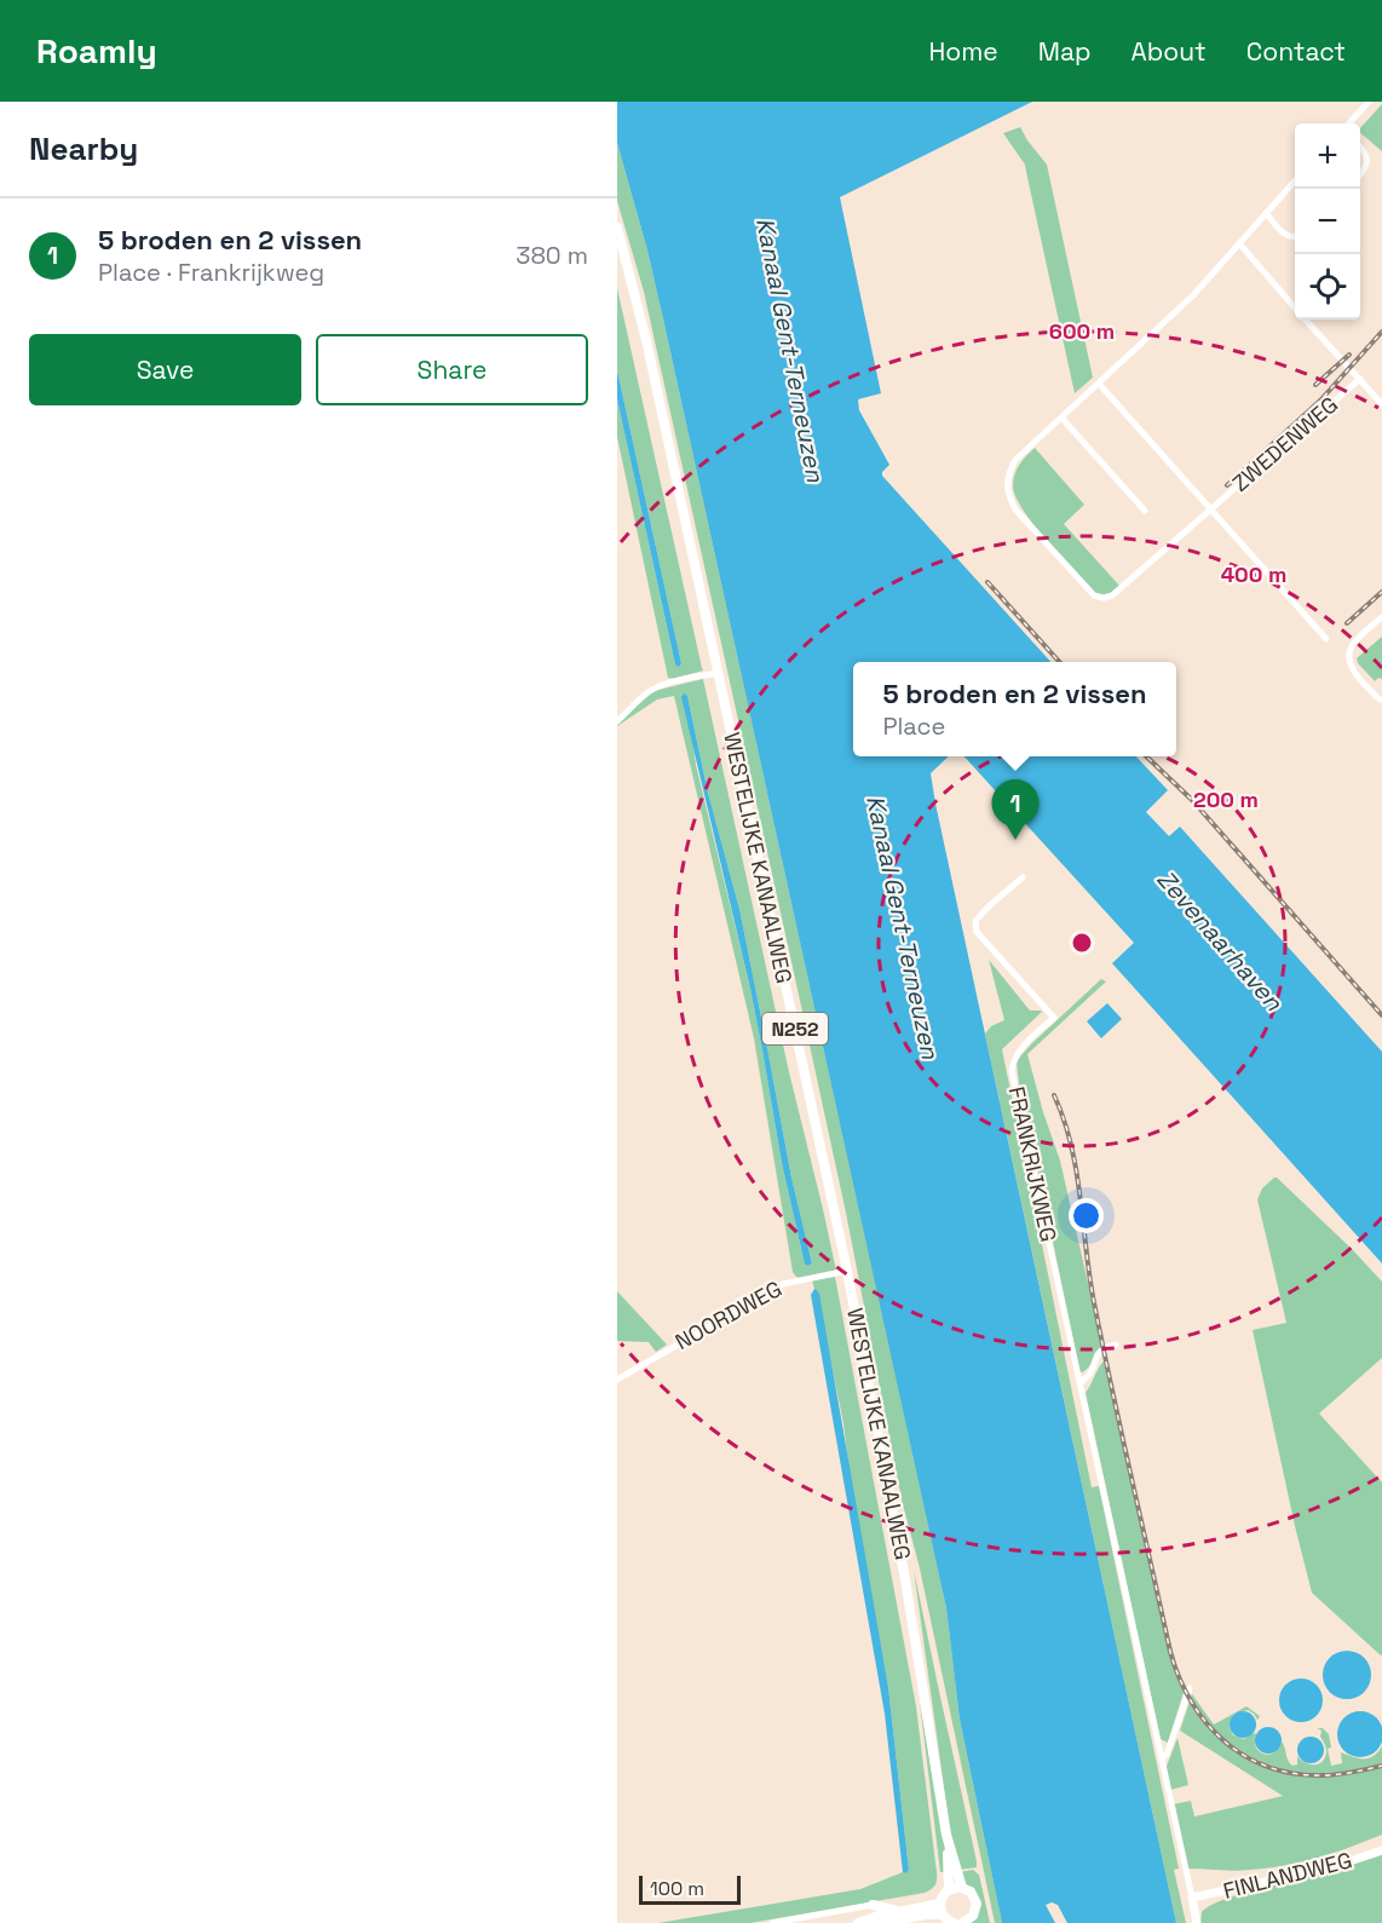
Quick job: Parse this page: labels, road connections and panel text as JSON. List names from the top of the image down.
{
  "streets": {
    "main road": ["WESTELIJKE KANAALWEG", "N252"],
    "street": [
      "ZWEDENWEG",
      "FRANKRIJKWEG",
      "NOORDWEG",
      "FINLANDWEG"
    ]
  },
  "crossings": [
    ["WESTELIJKE KANAALWEG", "N252"],
    ["WESTELIJKE KANAALWEG", "NOORDWEG"],
    ["FRANKRIJKWEG", "FINLANDWEG"]
  ],
  "water": ["Kanaal Gent-Terneuzen", "Zevenaarhaven"],
  "scale_bar": "100 m",
  "page": {
    "header": "Roamly",
    "nav": [
      "Home",
      "Map",
      "About",
      "Contact"
    ],
    "heading": "Nearby",
    "map_buttons": ["+", "−"],
    "list": [
      {
        "mark": "1",
        "name": "5 broden en 2 vissen",
        "note": "Place · Frankrijkweg",
        "value": "380 m"
      }
    ],
    "buttons": ["Save", "Share"],
    "popup": ["5 broden en 2 vissen", "Place"],
    "pins": "1",
    "scale": "100 m"
  },
  "rings": ["600 m", "400 m", "200 m"]
}
